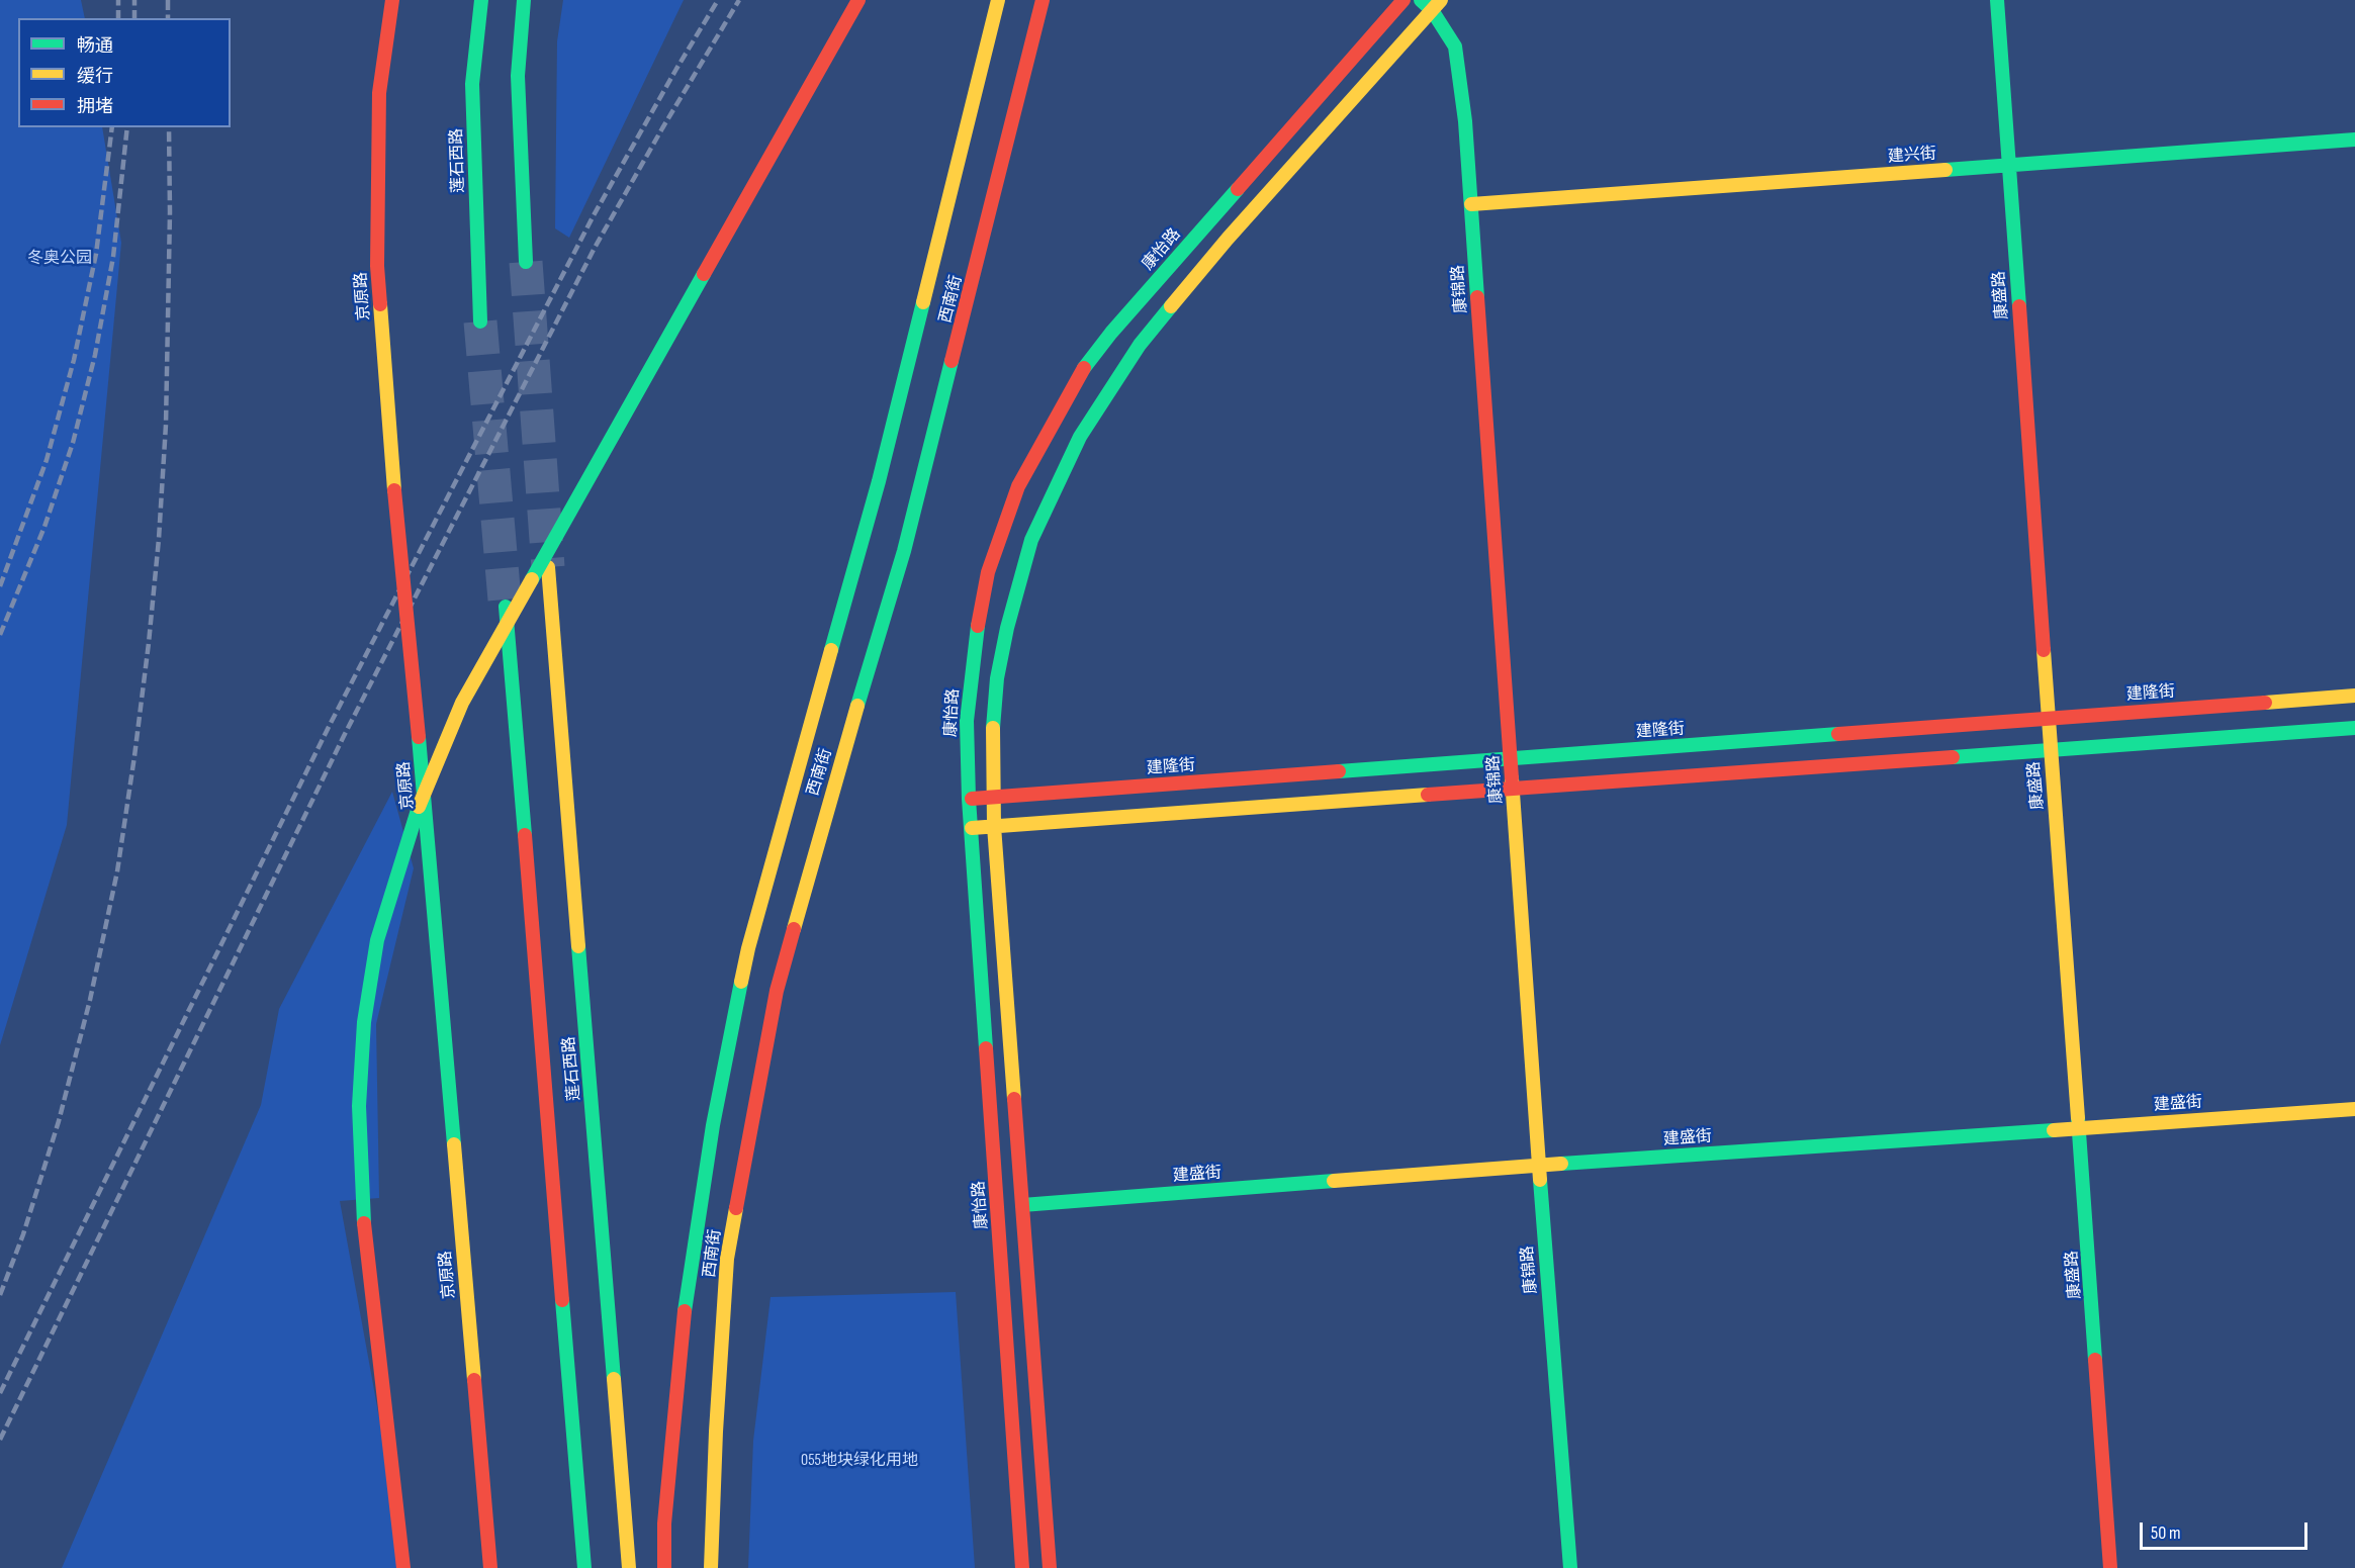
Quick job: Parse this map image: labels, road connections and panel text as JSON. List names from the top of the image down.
{
  "streets": {
    "main road": [
      "建兴街",
      "莲石西路",
      "康怡路",
      "康锦路",
      "康盛路",
      "京原路",
      "西南街",
      "建隆街",
      "建盛街"
    ]
  },
  "crossings": [
    ["建兴街", "康锦路"],
    ["建兴街", "康盛路"],
    ["康怡路", "建隆街"],
    ["康锦路", "建隆街"],
    ["康锦路", "建盛街"],
    ["康盛路", "建隆街"],
    ["康盛路", "建盛街"]
  ],
  "parks": ["冬奥公园", "055地块绿化用地"],
  "legend": ["畅通", "缓行", "拥堵"],
  "scale_bar": "50 m"
}
